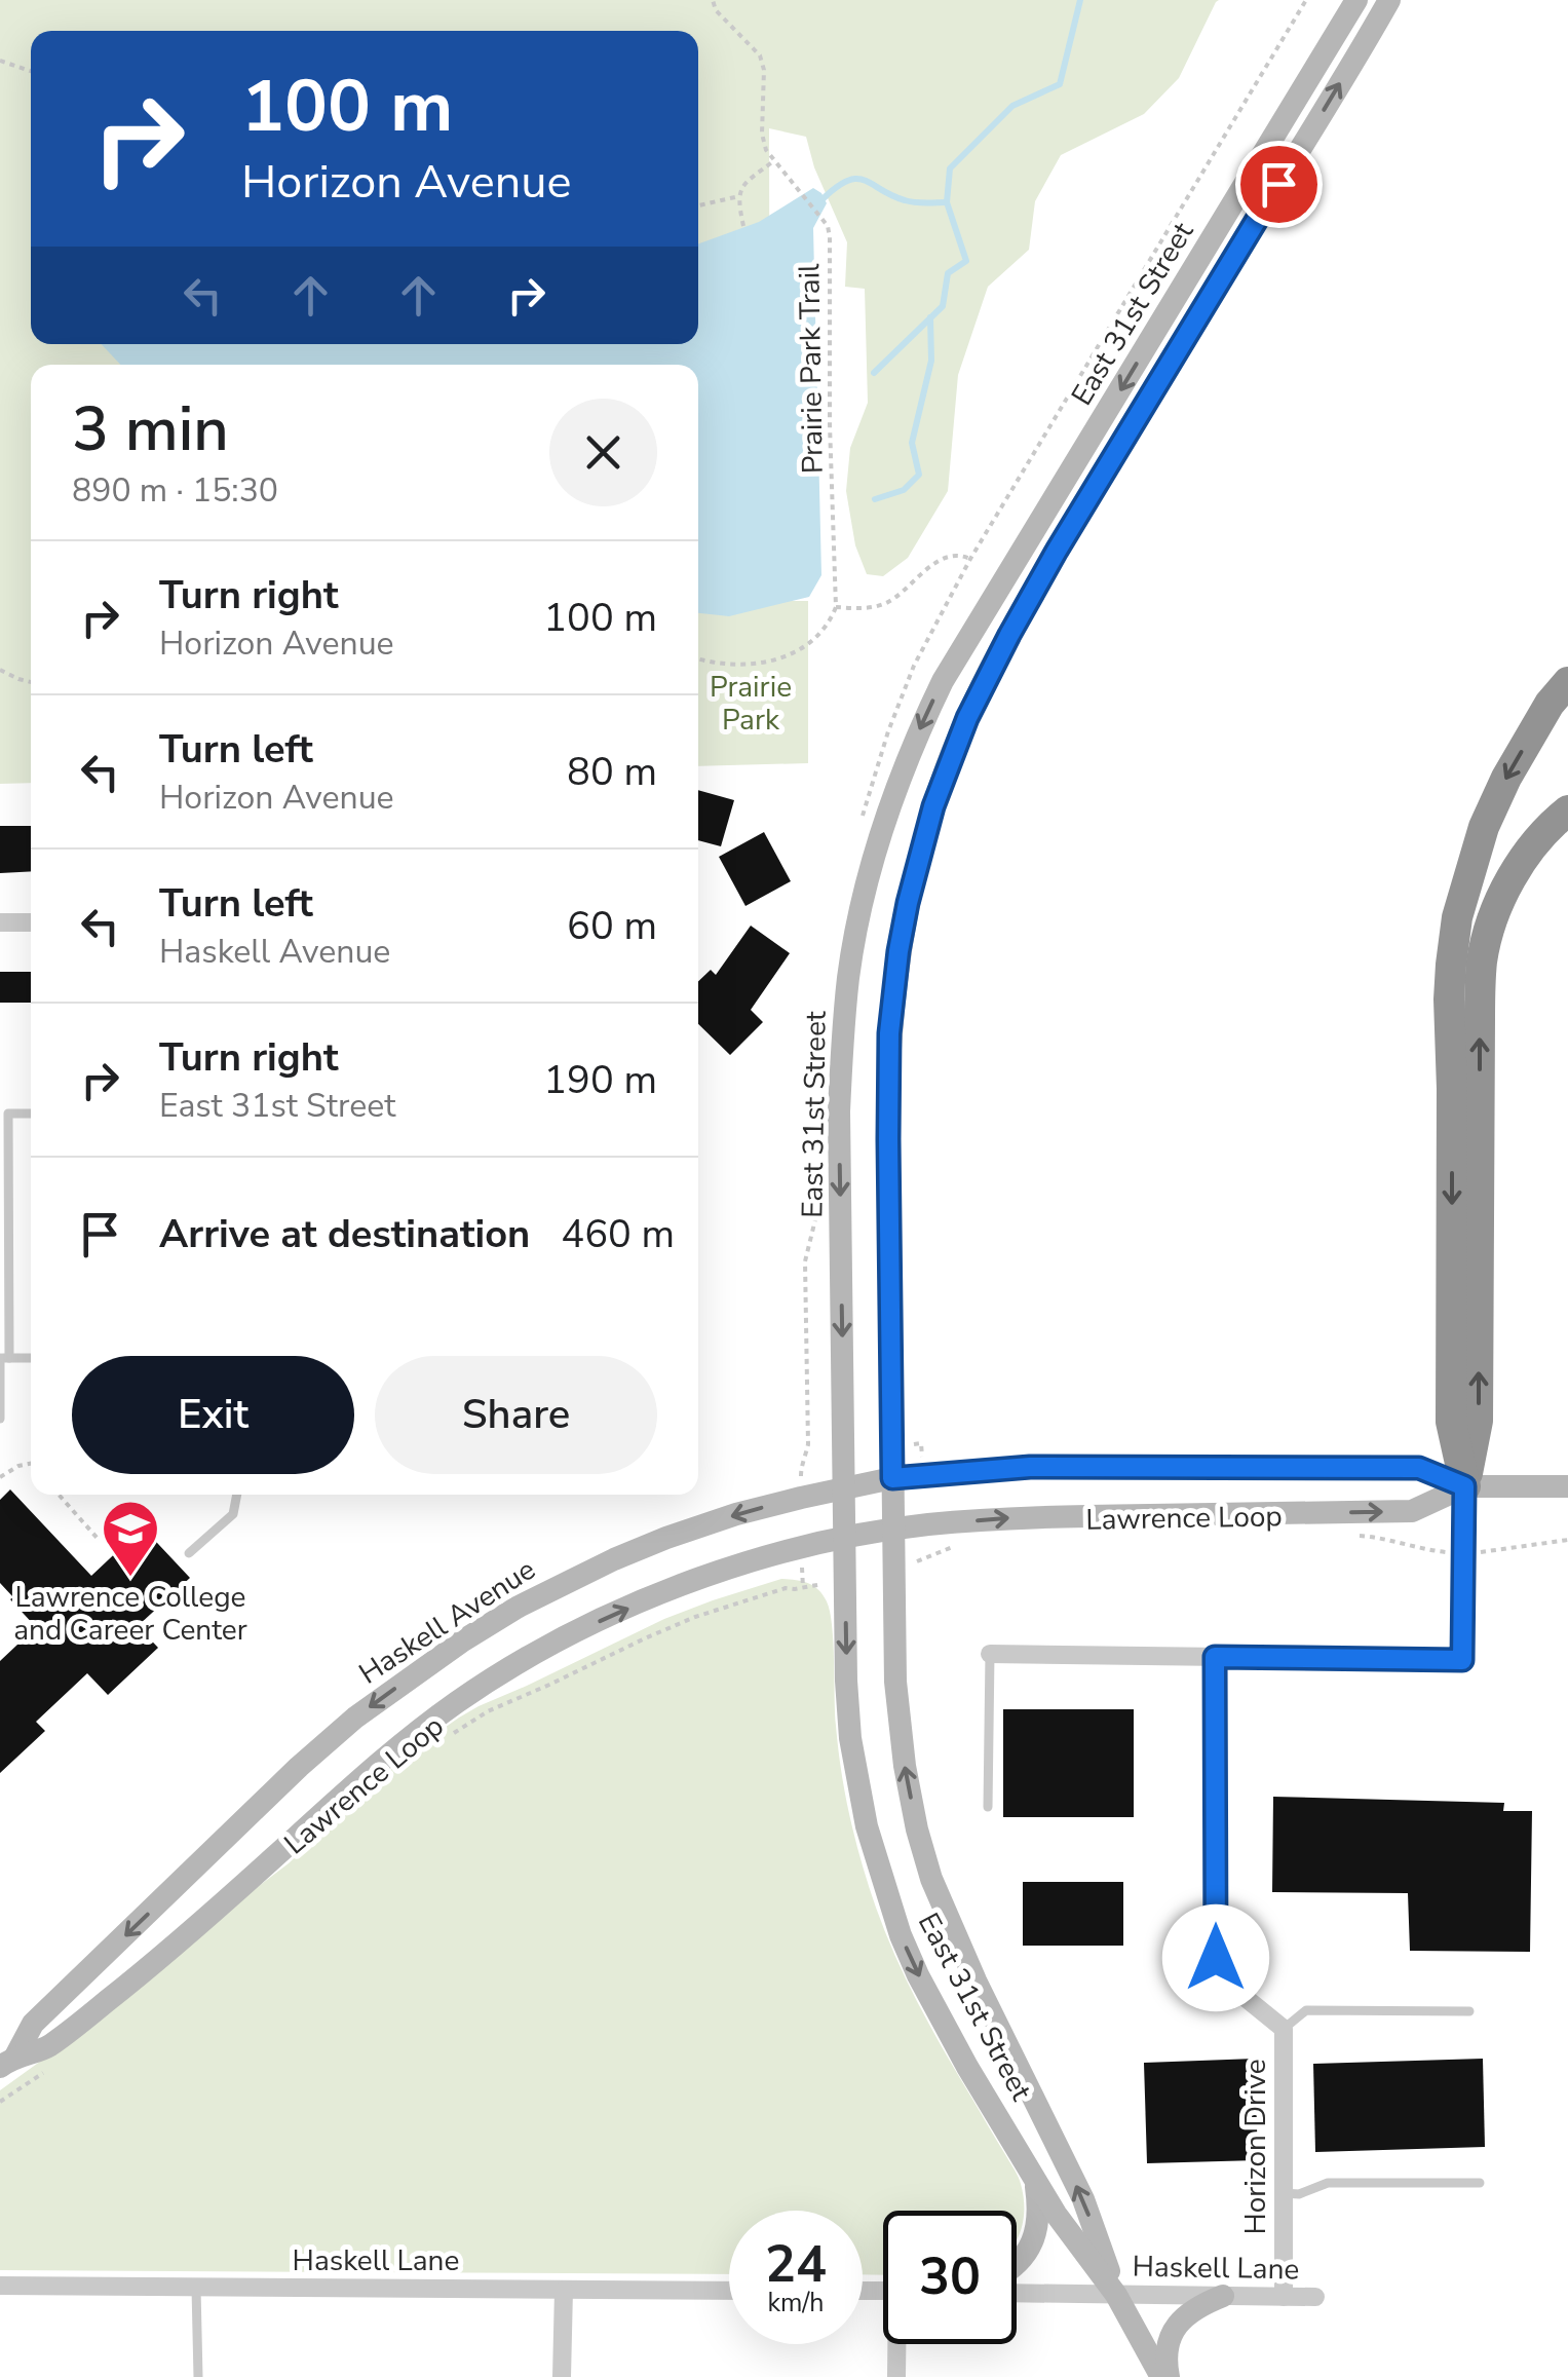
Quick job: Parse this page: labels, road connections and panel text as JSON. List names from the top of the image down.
{
  "streets": {
    "main road": ["East 31st Street", "Haskell Avenue"],
    "street": ["Horizon Drive", "Haskell Lane"],
    "path": ["Prairie Park Trail", "Lawrence Loop"]
  },
  "crossings": [
    ["East 31st Street", "Haskell Avenue"],
    ["East 31st Street", "Haskell Lane"],
    ["Horizon Drive", "Haskell Lane"]
  ],
  "parks": ["Prairie Park"],
  "places": {
    "school or university": ["Lawrence College and Career Center"]
  },
  "page": {
    "turn": ["100 m", "Horizon Avenue"],
    "heading": ["3 min", "890 m · 15:30"],
    "list": [
      {
        "name": "Turn right",
        "note": "Horizon Avenue",
        "value": "100 m"
      },
      {
        "name": "Turn left",
        "note": "Horizon Avenue",
        "value": "80 m"
      },
      {
        "name": "Turn left",
        "note": "Haskell Avenue",
        "value": "60 m"
      },
      {
        "name": "Turn right",
        "note": "East 31st Street",
        "value": "190 m"
      },
      {
        "name": "Arrive at destination",
        "value": "460 m"
      }
    ],
    "buttons": ["Exit", "Share"],
    "speed": "24 km/h",
    "limit": "30"
  }
}
